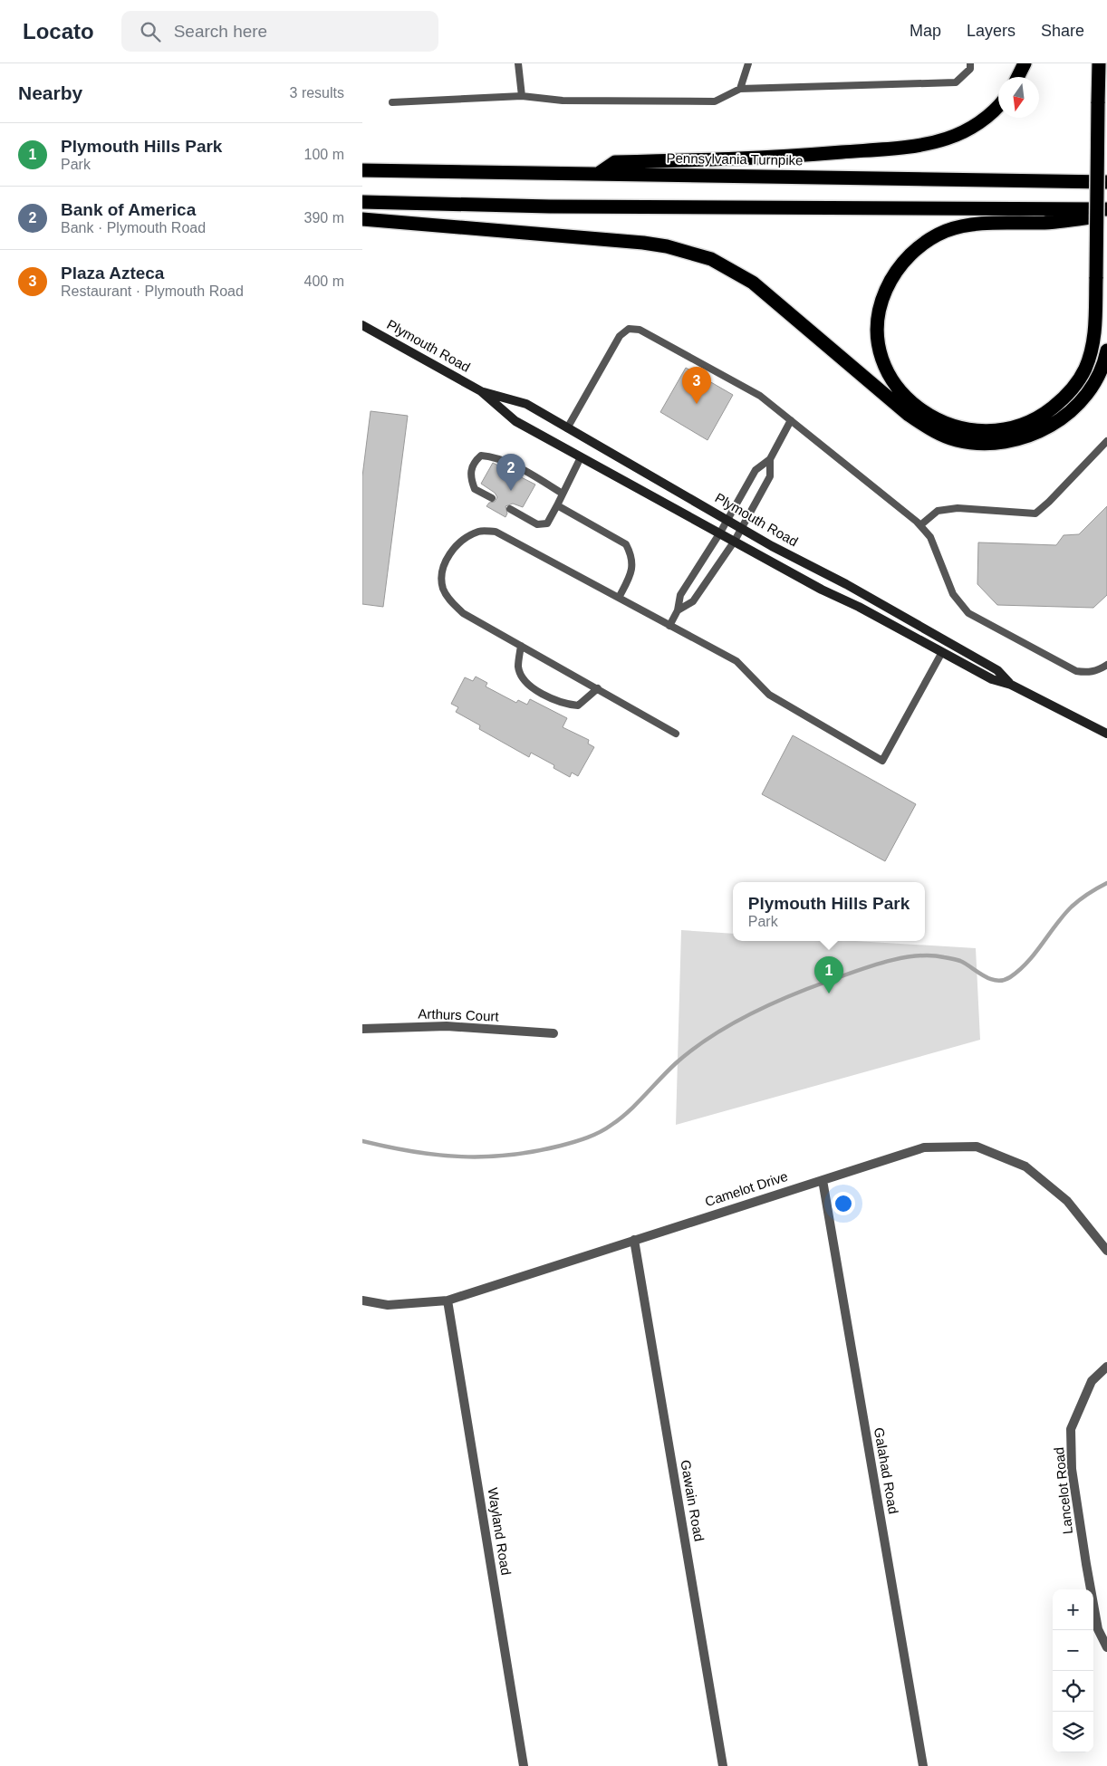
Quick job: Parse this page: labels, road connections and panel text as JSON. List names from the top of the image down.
{
  "streets": {
    "highway": ["Pennsylvania Turnpike"],
    "main road": ["Plymouth Road"],
    "street": [
      "Arthurs Court",
      "Camelot Drive",
      "Galahad Road",
      "Lancelot Road",
      "Gawain Road",
      "Wayland Road"
    ]
  },
  "crossings": [
    ["Camelot Drive", "Galahad Road"],
    ["Camelot Drive", "Gawain Road"],
    ["Camelot Drive", "Wayland Road"]
  ],
  "north": "bottom",
  "page": {
    "header": "Locato",
    "search": "Search here",
    "nav": ["Map", "Layers", "Share"],
    "heading": ["Nearby", "3 results"],
    "list": [
      {
        "mark": "1",
        "name": "Plymouth Hills Park",
        "note": "Park",
        "value": "100 m"
      },
      {
        "mark": "2",
        "name": "Bank of America",
        "note": "Bank · Plymouth Road",
        "value": "390 m"
      },
      {
        "mark": "3",
        "name": "Plaza Azteca",
        "note": "Restaurant · Plymouth Road",
        "value": "400 m"
      }
    ],
    "pins": ["3", "2", "1"],
    "popup": ["Plymouth Hills Park", "Park"],
    "map_buttons": ["+", "−"]
  }
}
